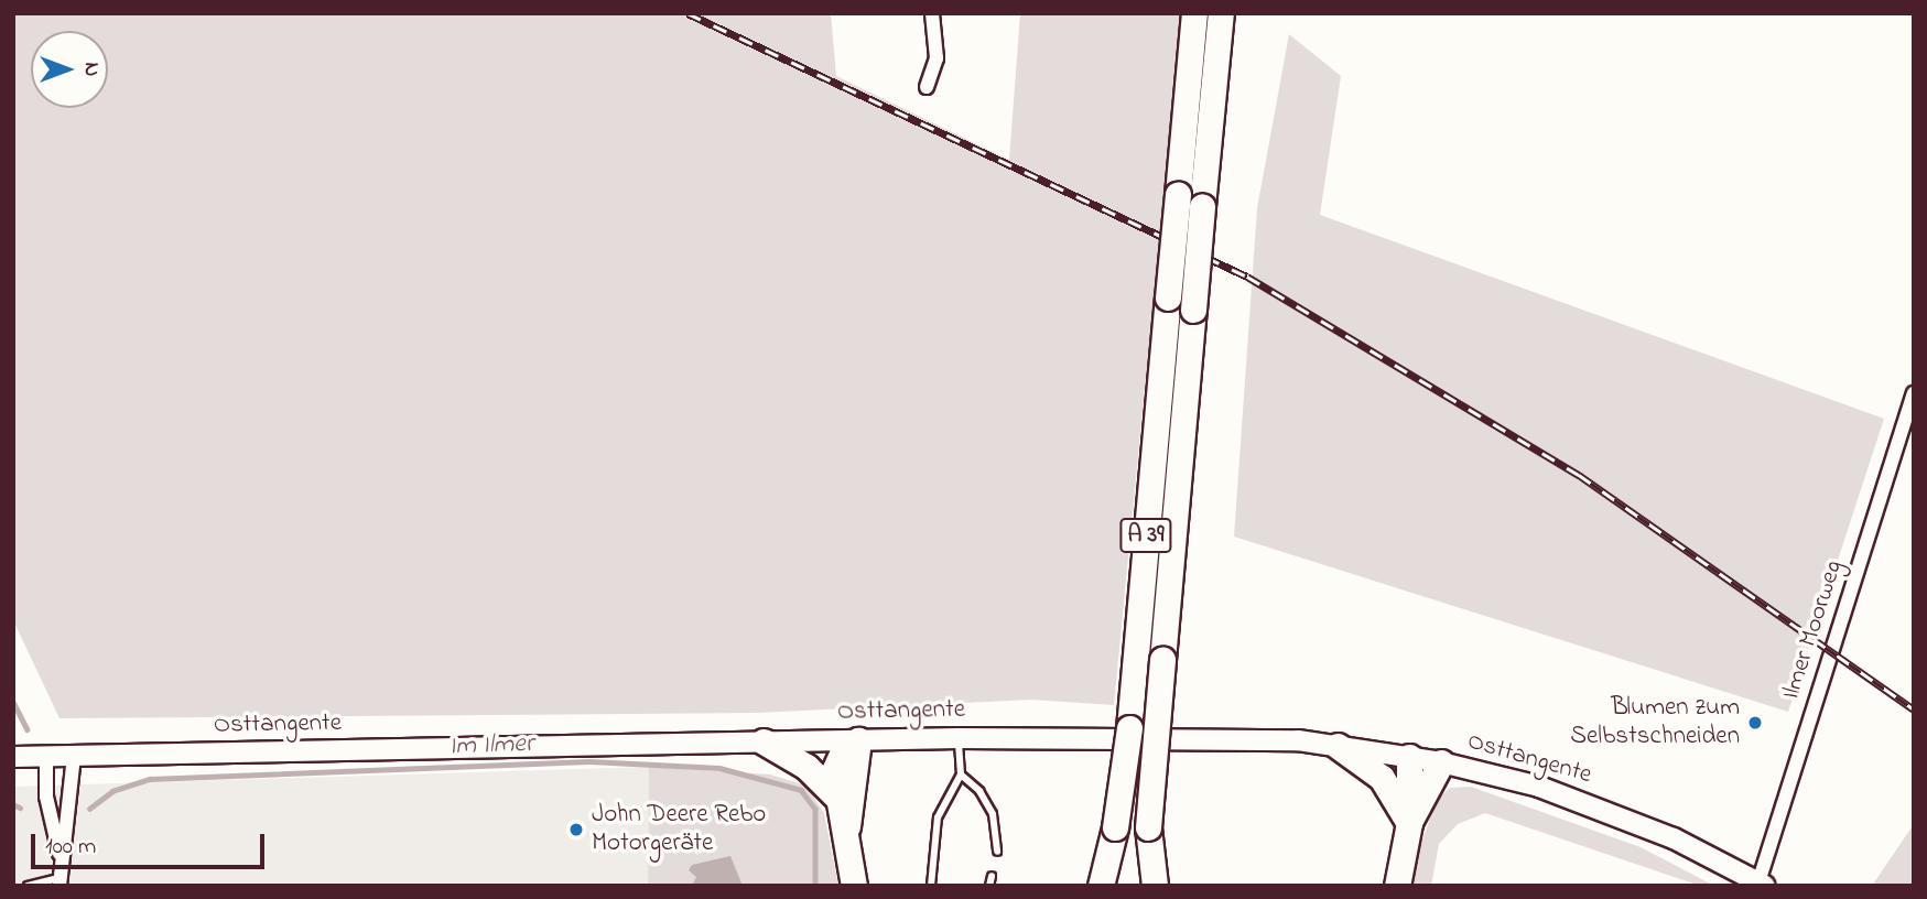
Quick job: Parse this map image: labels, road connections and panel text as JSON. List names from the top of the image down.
{
  "streets": {
    "highway": ["A 39"],
    "main road": ["Osttangente"],
    "street": ["Ilmer Moorweg"]
  },
  "crossings": [
    ["Ilmer Moorweg", "Osttangente"]
  ],
  "water": ["Im Ilmer"],
  "places": ["Blumen zum Selbstschneiden", "John Deere Rebo Motorgeräte"],
  "scale_bar": "100 m",
  "north": "right"
}
